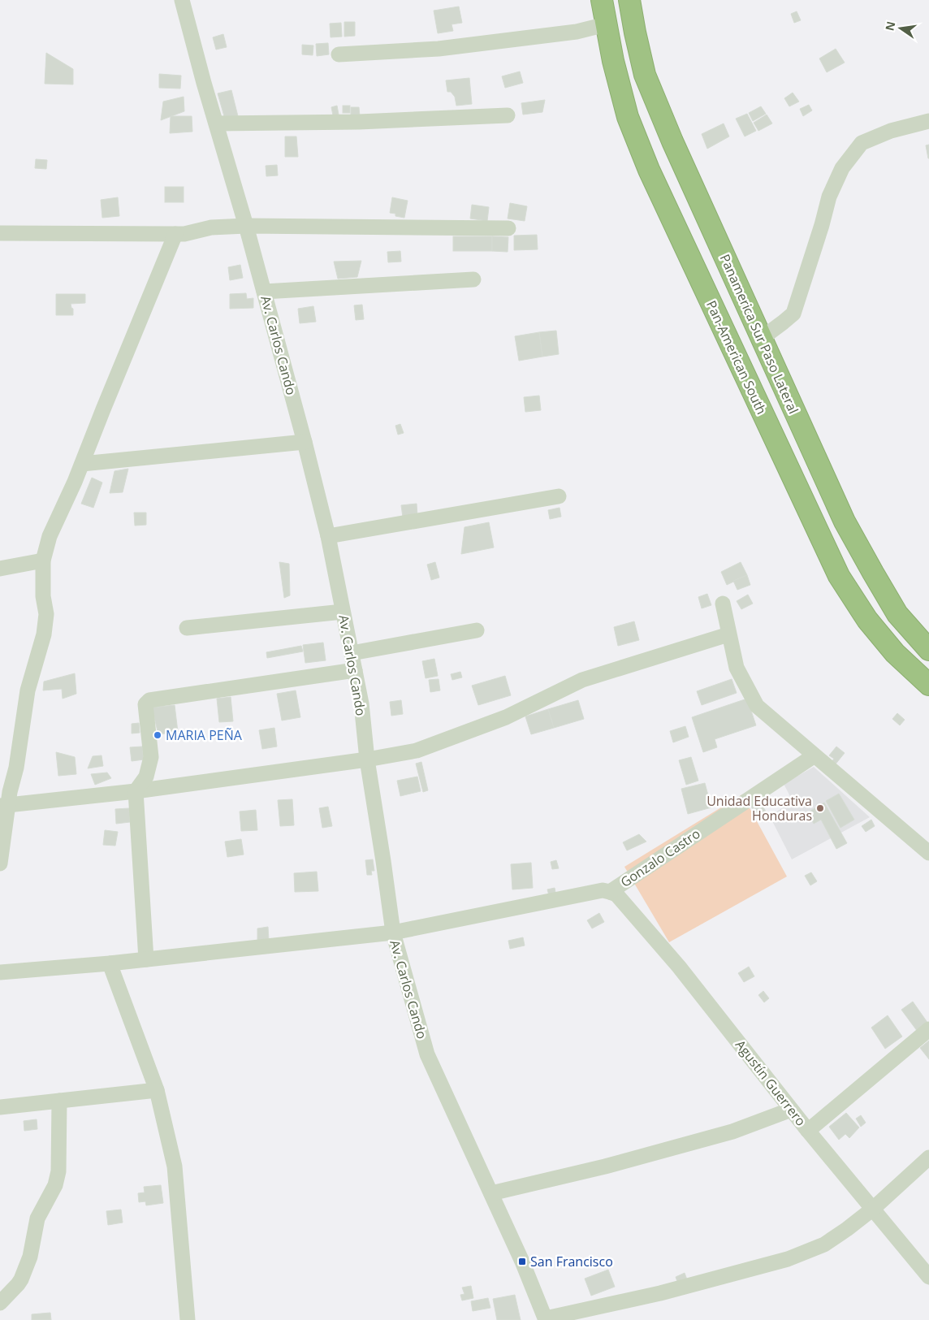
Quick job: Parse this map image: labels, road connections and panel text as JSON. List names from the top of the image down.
{
  "streets": {
    "highway": ["Panamerica Sur Paso Lateral", "Pan-American South"],
    "street": ["Av. Carlos Cando", "Gonzalo Castro", "Agustín Guerrero"]
  },
  "crossings": [
    ["Av. Carlos Cando", "Gonzalo Castro"],
    ["Gonzalo Castro", "Agustín Guerrero"]
  ],
  "places": {
    "other": ["MARIA PEÑA", "Unidad Educativa Honduras"],
    "transit": ["San Francisco"]
  },
  "north": "left"
}
